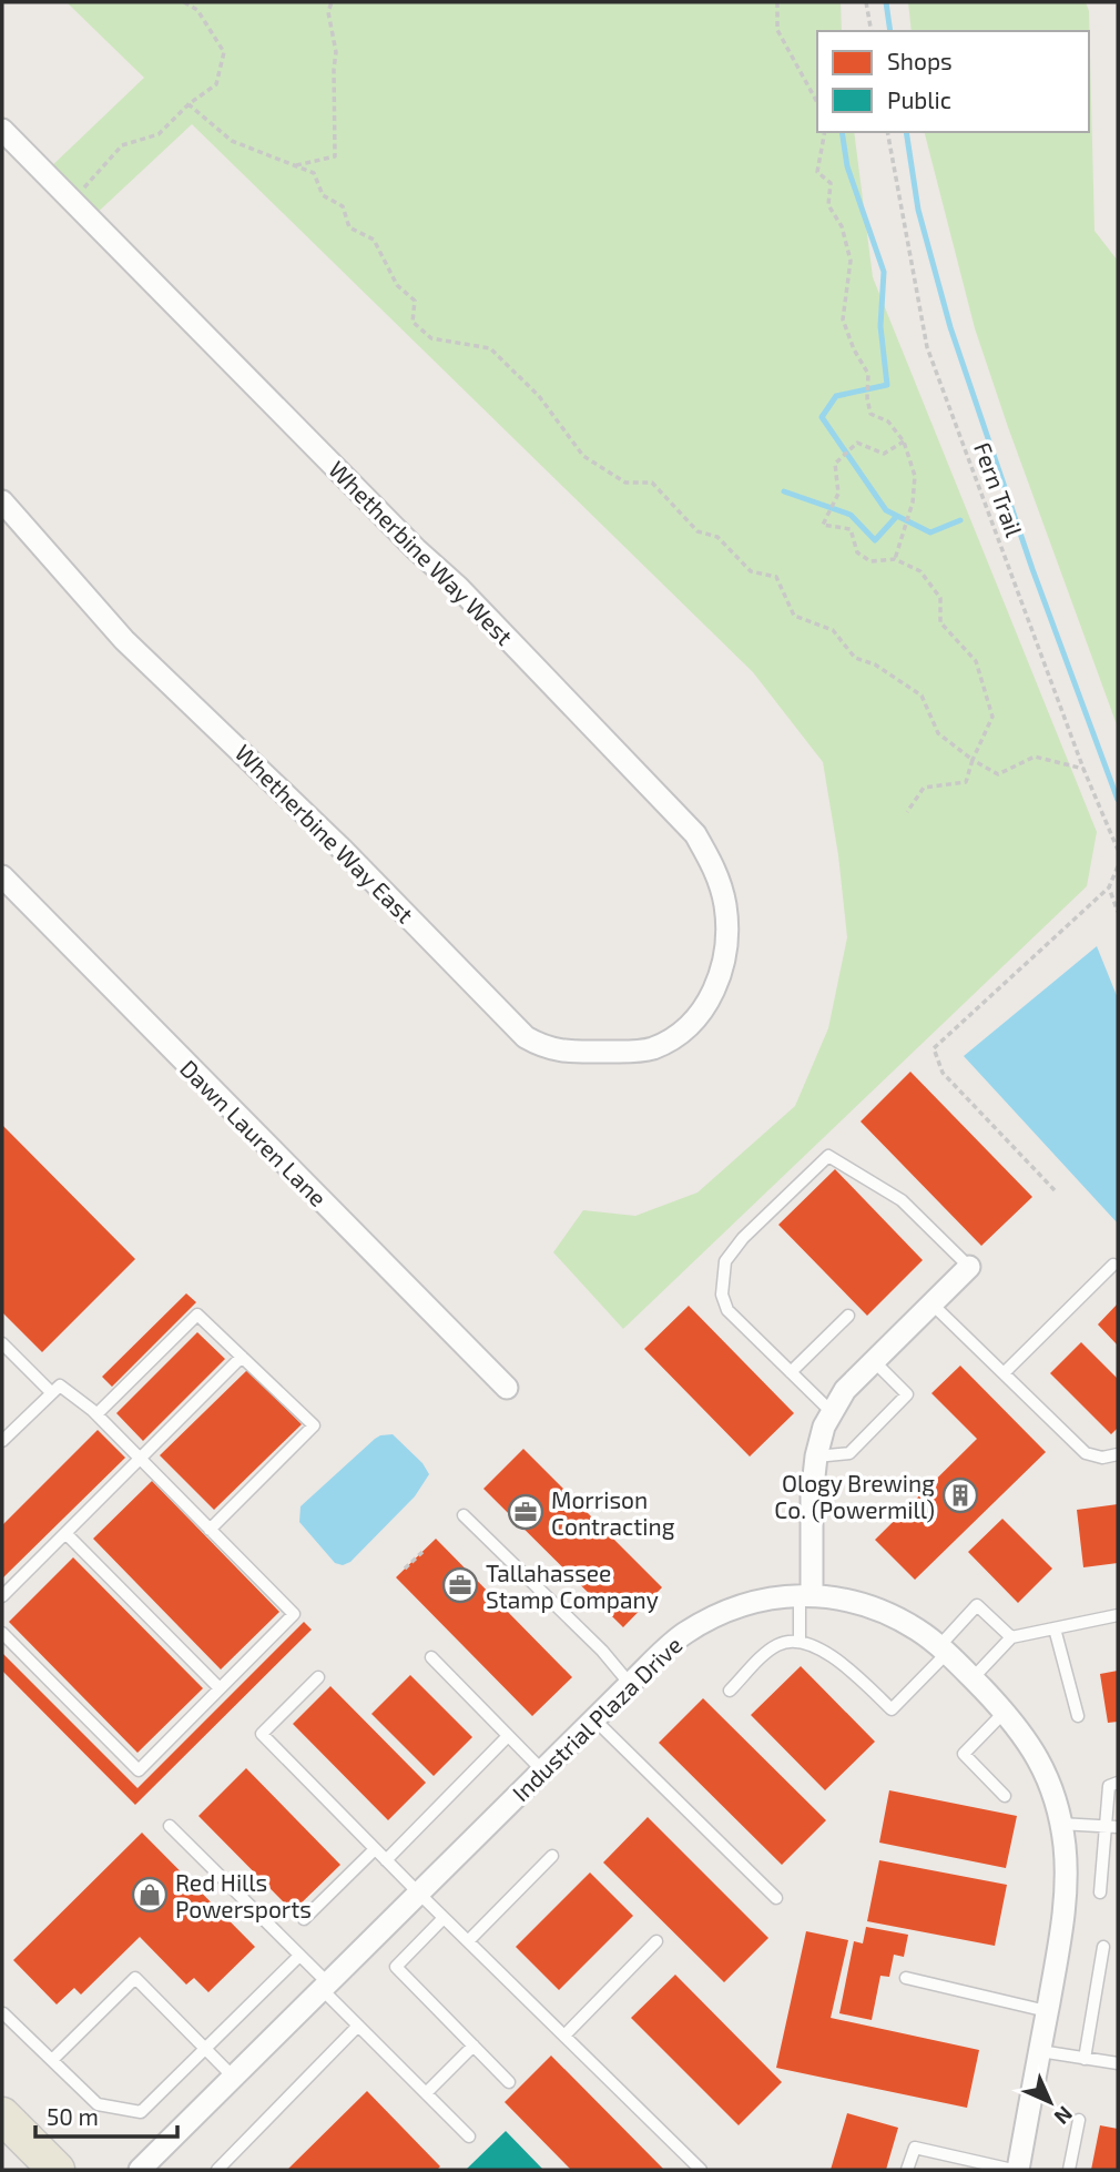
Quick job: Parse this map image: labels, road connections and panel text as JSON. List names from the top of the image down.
{
  "streets": {
    "street": [
      "Whetherbine Way West",
      "Whetherbine Way East",
      "Dawn Lauren Lane",
      "Industrial Plaza Drive"
    ],
    "path": ["Fern Trail"]
  },
  "crossings": [
    ["Whetherbine Way West", "Whetherbine Way East"]
  ],
  "places": {
    "building": ["Ology Brewing Co. (Powermill)"],
    "office": ["Morrison Contracting", "Tallahassee Stamp Company"],
    "shop": ["Red Hills Powersports"]
  },
  "legend": ["Shops", "Public"],
  "scale_bar": "50 m",
  "north": "bottom right"
}
